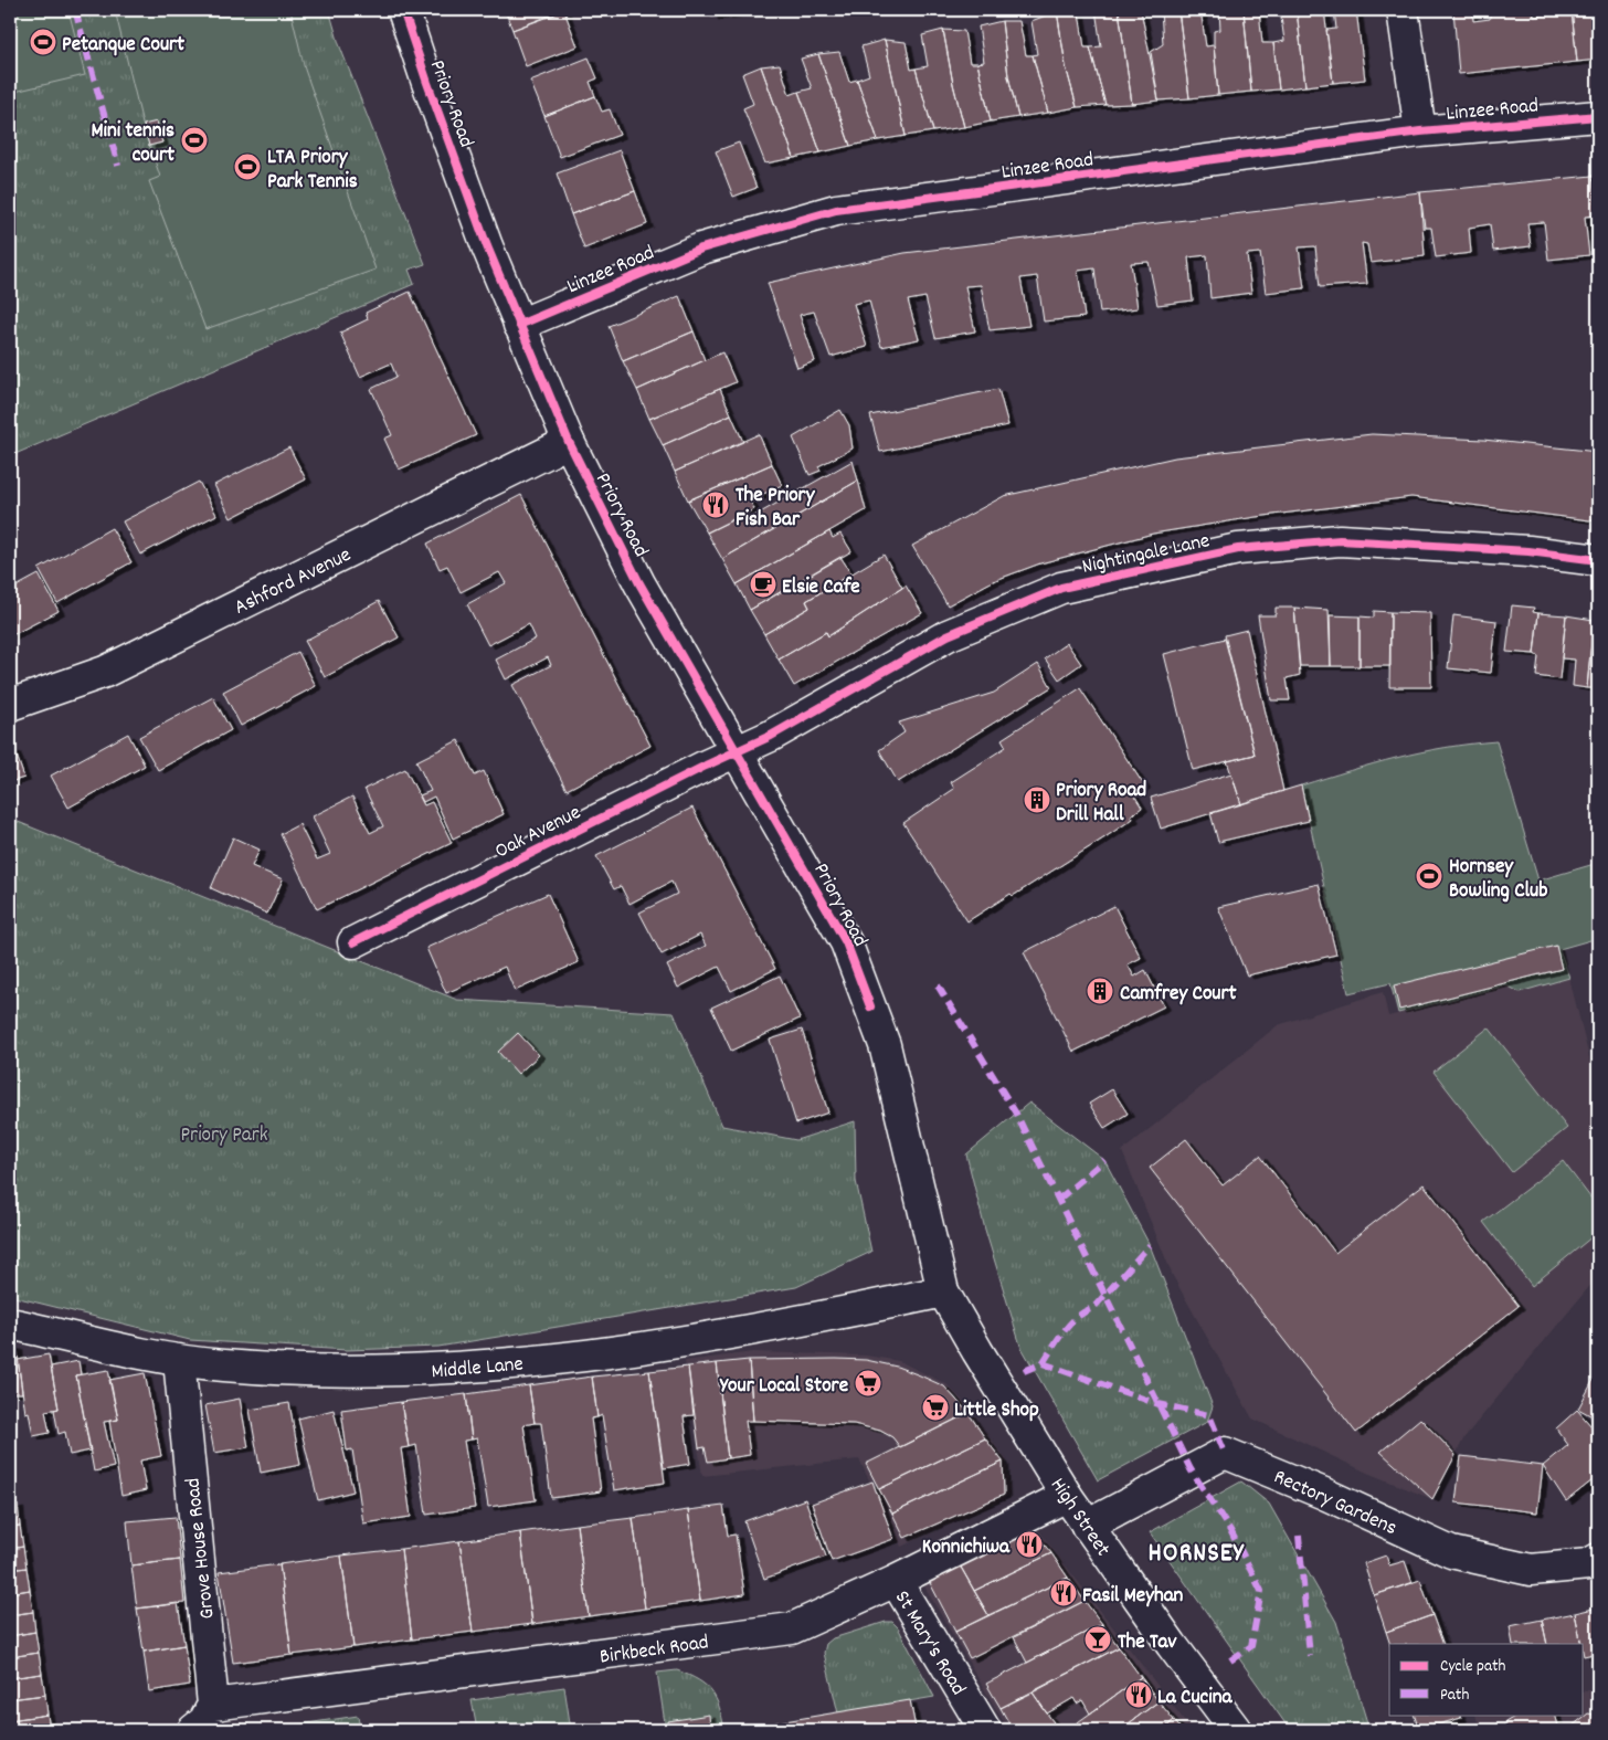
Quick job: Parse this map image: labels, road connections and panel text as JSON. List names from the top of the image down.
{
  "streets": {
    "street": [
      "Priory Road",
      "Linzee Road",
      "Nightingale Lane",
      "Ashford Avenue",
      "Oak Avenue",
      "Middle Lane",
      "Rectory Gardens",
      "High Street",
      "Grove House Road",
      "St Mary's Road",
      "Birkbeck Road"
    ]
  },
  "crossings": [
    ["Priory Road", "Linzee Road"],
    ["Priory Road", "Nightingale Lane"],
    ["Priory Road", "Ashford Avenue"],
    ["Priory Road", "Oak Avenue"],
    ["Priory Road", "Middle Lane"],
    ["Priory Road", "High Street"],
    ["Nightingale Lane", "Oak Avenue"],
    ["Middle Lane", "High Street"],
    ["Middle Lane", "Grove House Road"],
    ["Rectory Gardens", "High Street"],
    ["High Street", "Birkbeck Road"],
    ["Grove House Road", "Birkbeck Road"],
    ["St Mary's Road", "Birkbeck Road"]
  ],
  "districts": ["HORNSEY"],
  "parks": ["Priory Park"],
  "places": {
    "sports": [
      "Petanque Court",
      "Mini tennis court",
      "LTA Priory Park Tennis",
      "Hornsey Bowling Club"
    ],
    "restaurant": [
      "The Priory Fish Bar",
      "Konnichiwa",
      "Fasil Meyhan",
      "La Cucina"
    ],
    "cafe": ["Elsie Cafe"],
    "building": ["Priory Road Drill Hall", "Camfrey Court"],
    "supermarket": ["Your Local Store", "Little Shop"],
    "bar": ["The Tav"]
  },
  "legend": ["Cycle path", "Path"]
}
